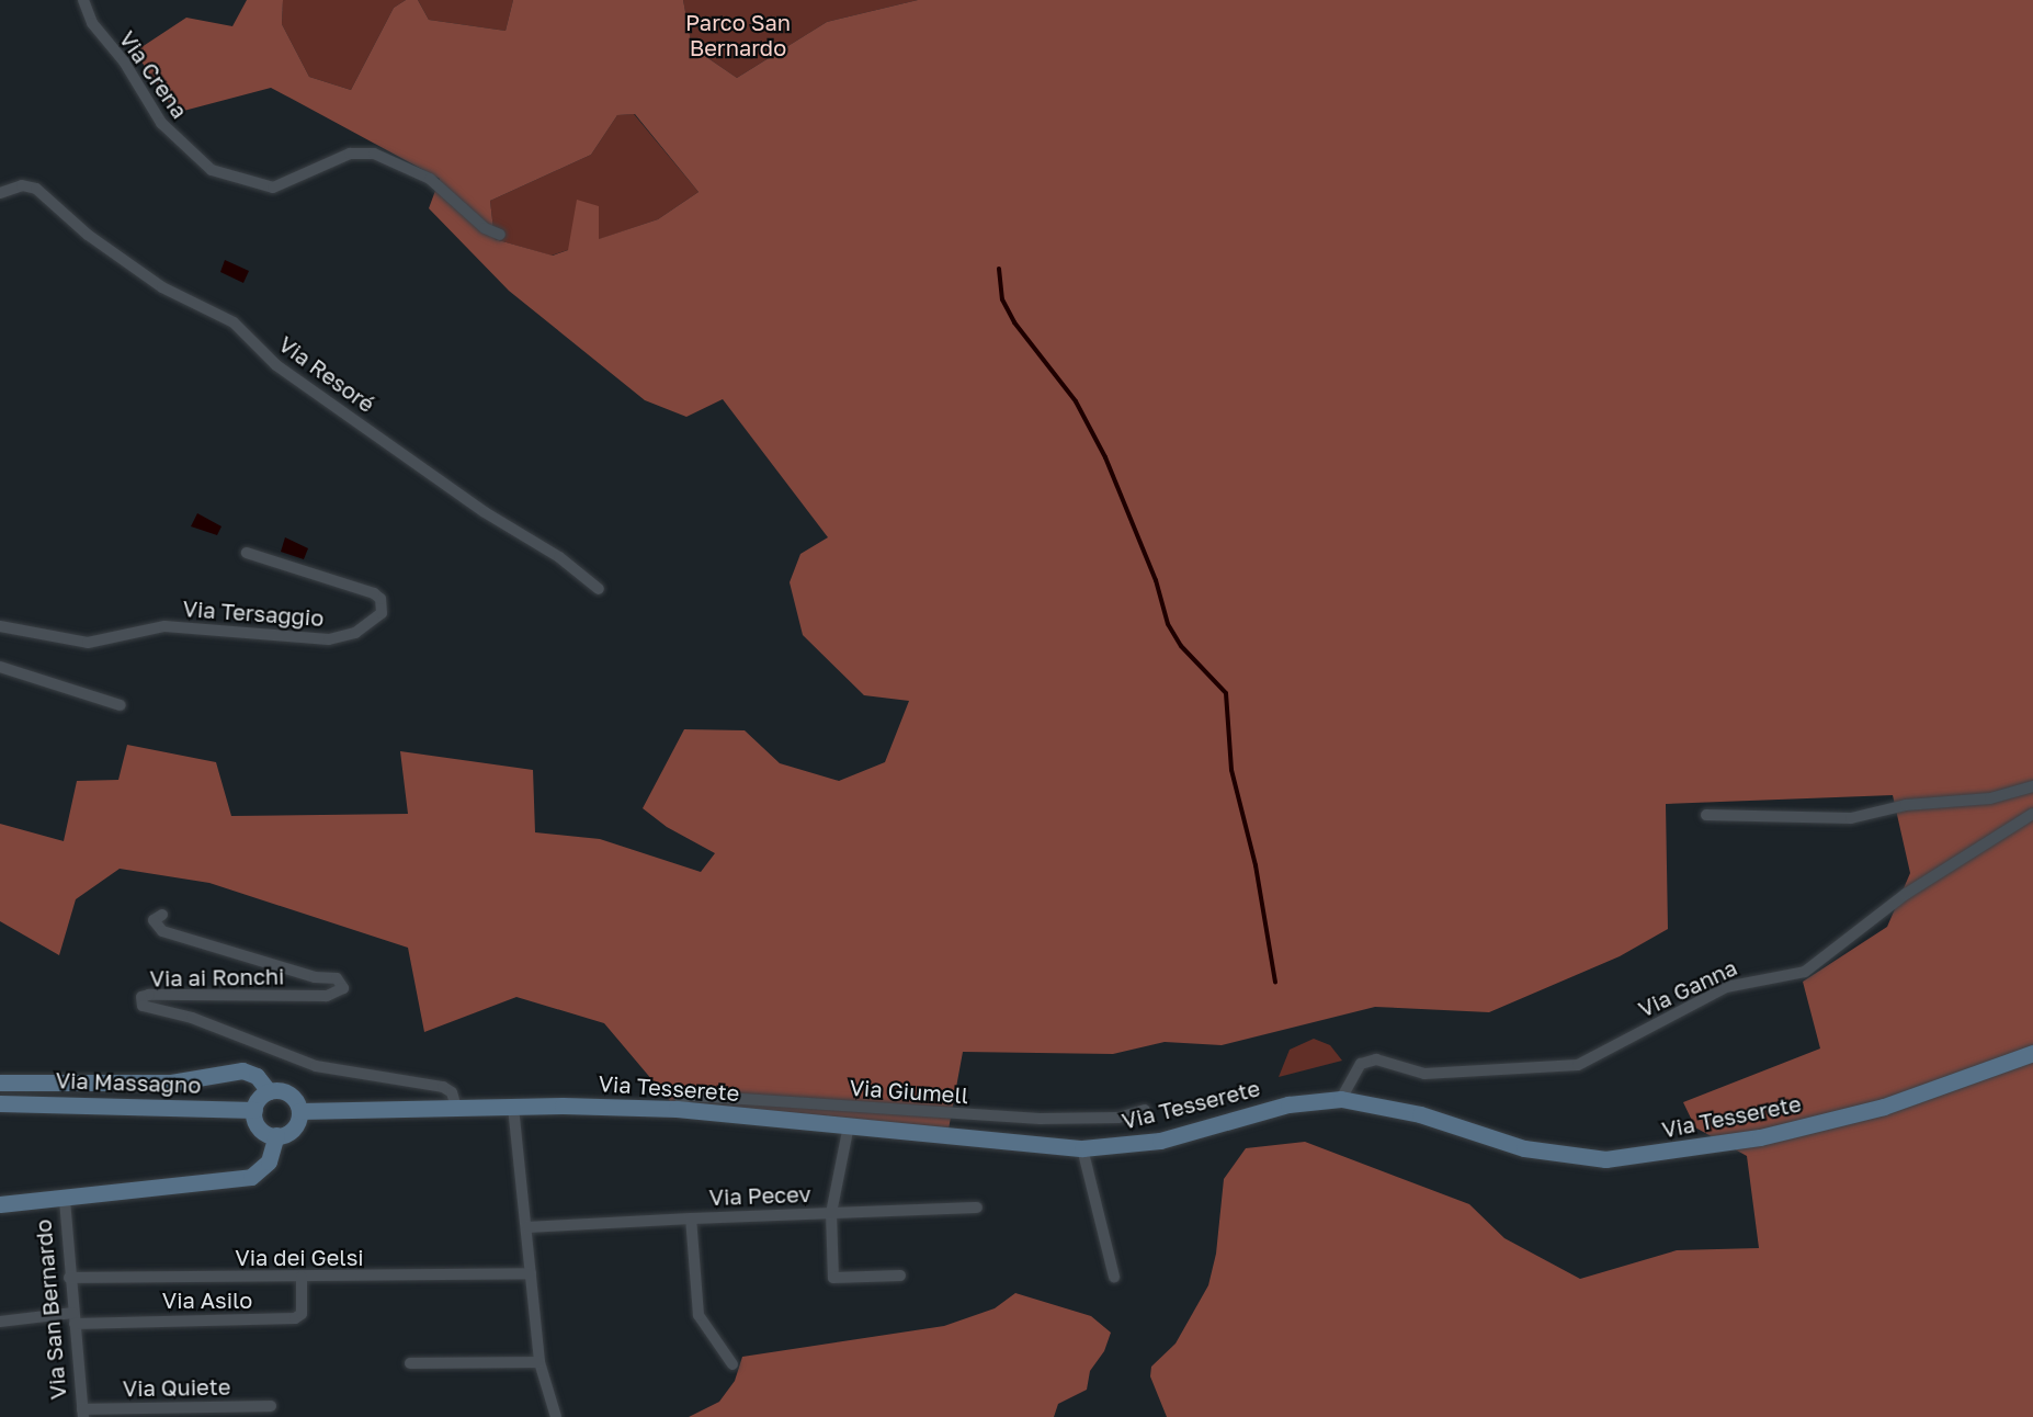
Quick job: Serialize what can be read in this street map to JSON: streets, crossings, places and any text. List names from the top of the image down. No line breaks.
{"streets":{"main road":["Via Massagno","Via Tesserete","Via San Bernardo"],"street":["Via Crena","Via Resoré","Via Tersaggio","Via ai Ronchi","Via Ganna","Via Giumell","Via Pecev","Via dei Gelsi","Via Asilo","Via Quiete"]},"crossings":[["Via ai Ronchi","Via Tesserete"],["Via Ganna","Via Tesserete"],["Via Massagno","Via Tesserete"],["Via Massagno","Via San Bernardo"],["Via Tesserete","Via Giumell"],["Via Tesserete","Via Pecev"],["Via Tesserete","Via San Bernardo"],["Via dei Gelsi","Via Asilo"],["Via dei Gelsi","Via San Bernardo"],["Via Asilo","Via San Bernardo"],["Via San Bernardo","Via Quiete"]],"parks":["Parco San Bernardo"]}
